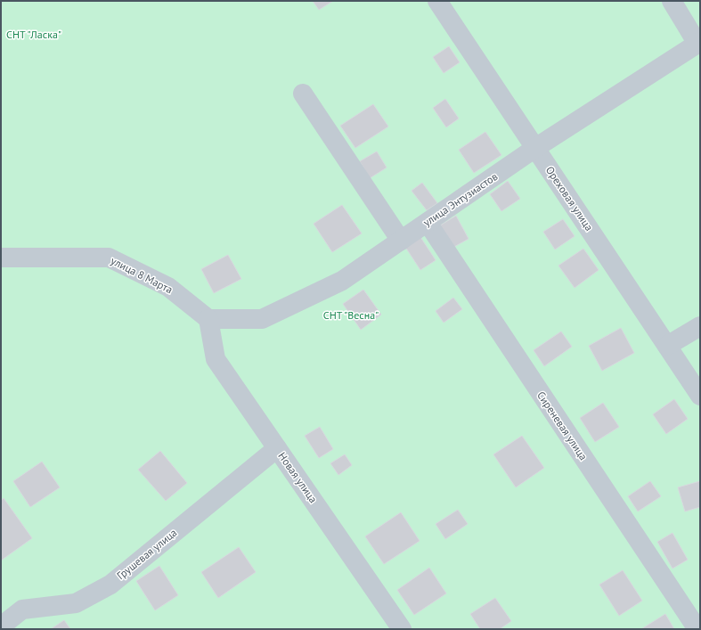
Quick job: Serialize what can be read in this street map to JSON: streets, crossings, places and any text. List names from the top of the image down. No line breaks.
{"streets":{"street":["Ореховая улица","улица Энтузиастов","улица 8 Марта","Сиреневая улица","Новая улица","Грушевая улица"]},"crossings":[["Ореховая улица","улица Энтузиастов"],["улица Энтузиастов","улица 8 Марта"],["улица Энтузиастов","Сиреневая улица"],["улица Энтузиастов","Новая улица"],["улица 8 Марта","Новая улица"],["Новая улица","Грушевая улица"]],"parks":["СНТ \"Ласка\"","СНТ \"Весна\""]}
